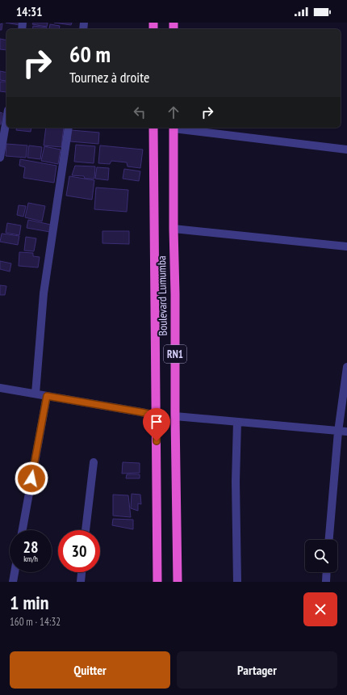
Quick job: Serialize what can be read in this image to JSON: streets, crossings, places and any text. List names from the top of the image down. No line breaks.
{"streets":{"highway":["Boulevard Lumumba","RN1"]},"page":{"status":"14:31","turn":["60 m","Tournez à droite"],"speed":"28 km/h","limit":"30","heading":["1 min","160 m · 14:32"],"buttons":["Quitter","Partager"]}}
